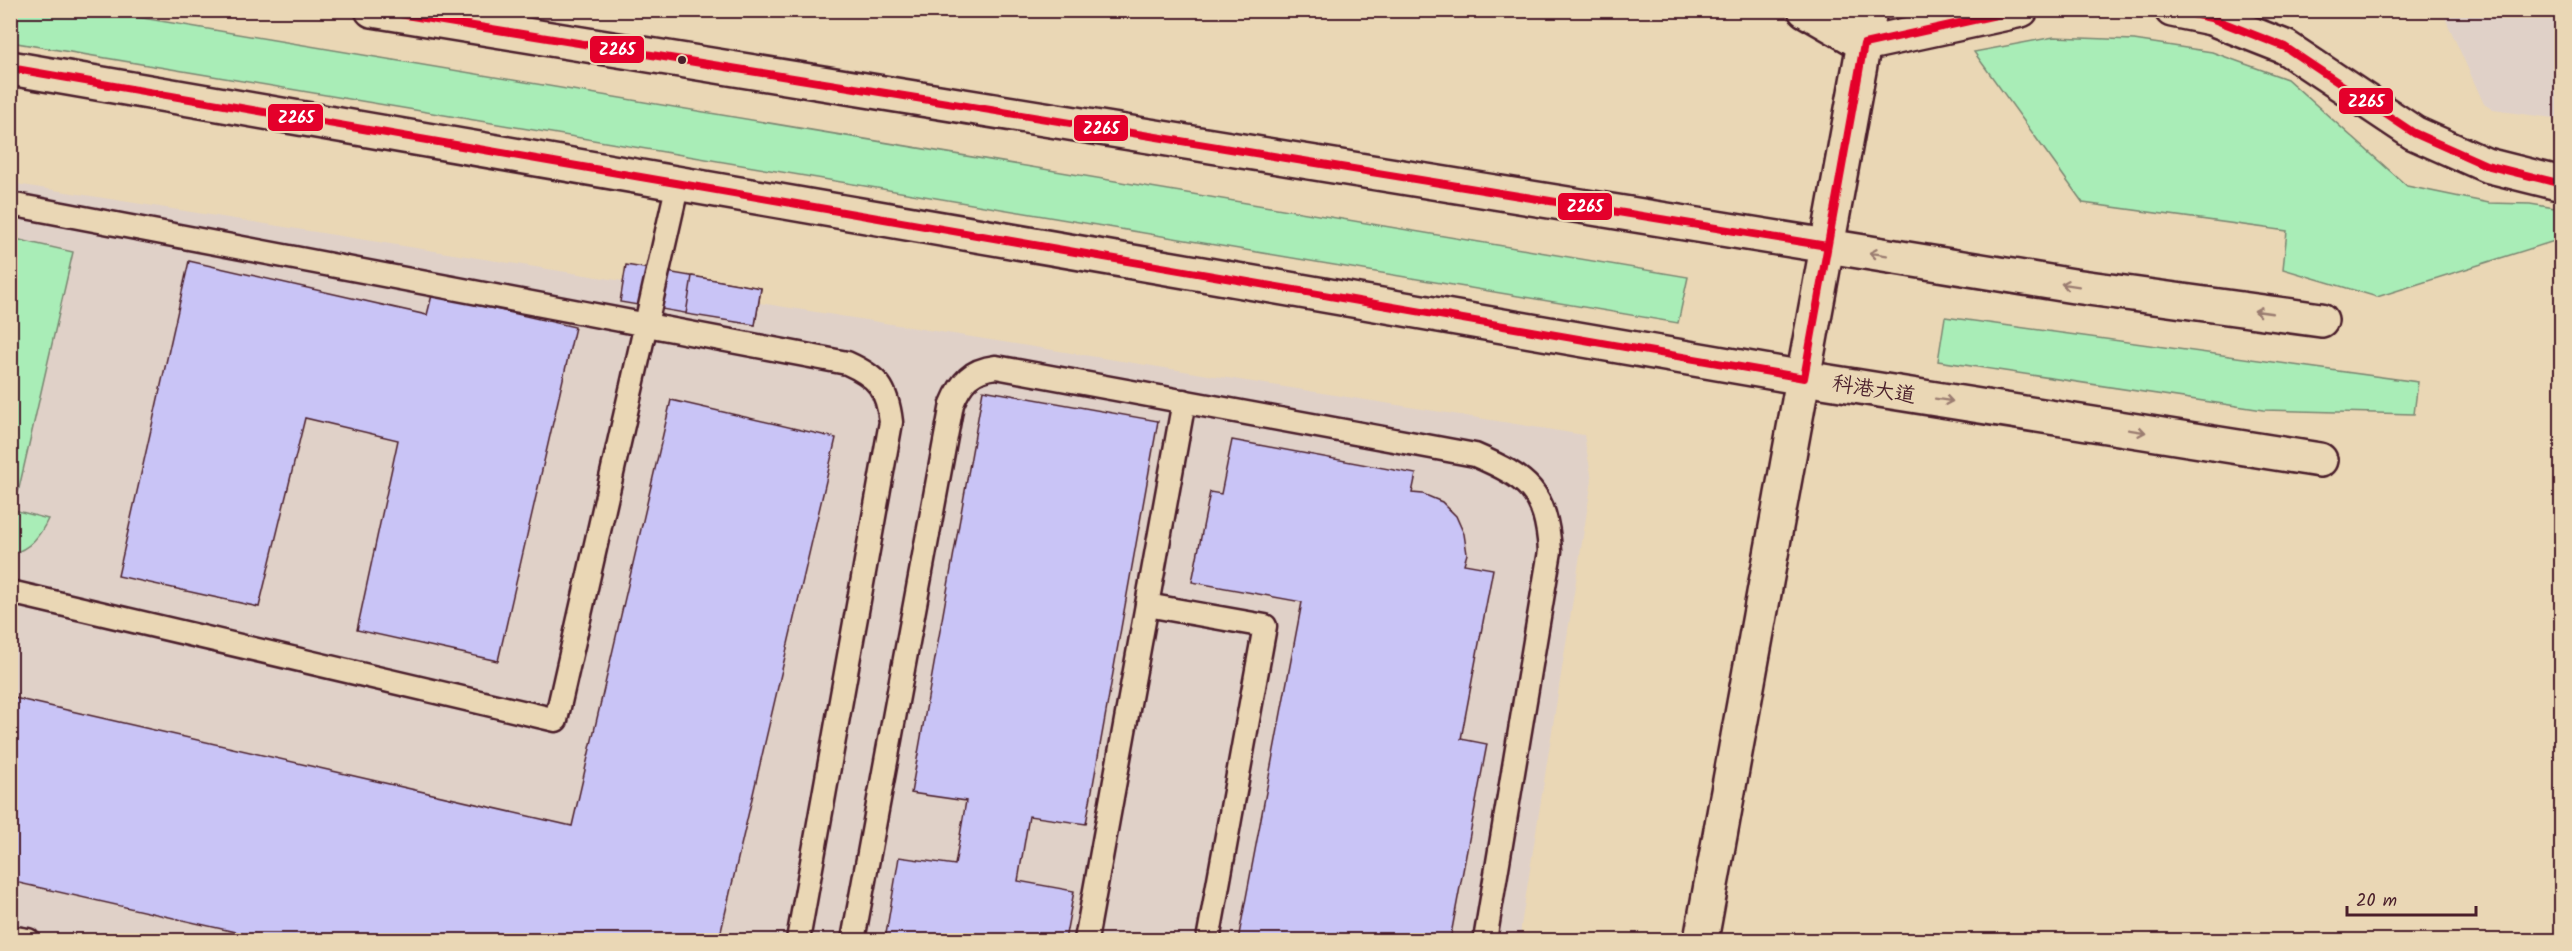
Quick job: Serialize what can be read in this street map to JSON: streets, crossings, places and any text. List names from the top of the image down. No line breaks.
{"streets":{"street":["科港大道"]},"lines":["transit line Z265"],"scale_bar":"20 m"}
